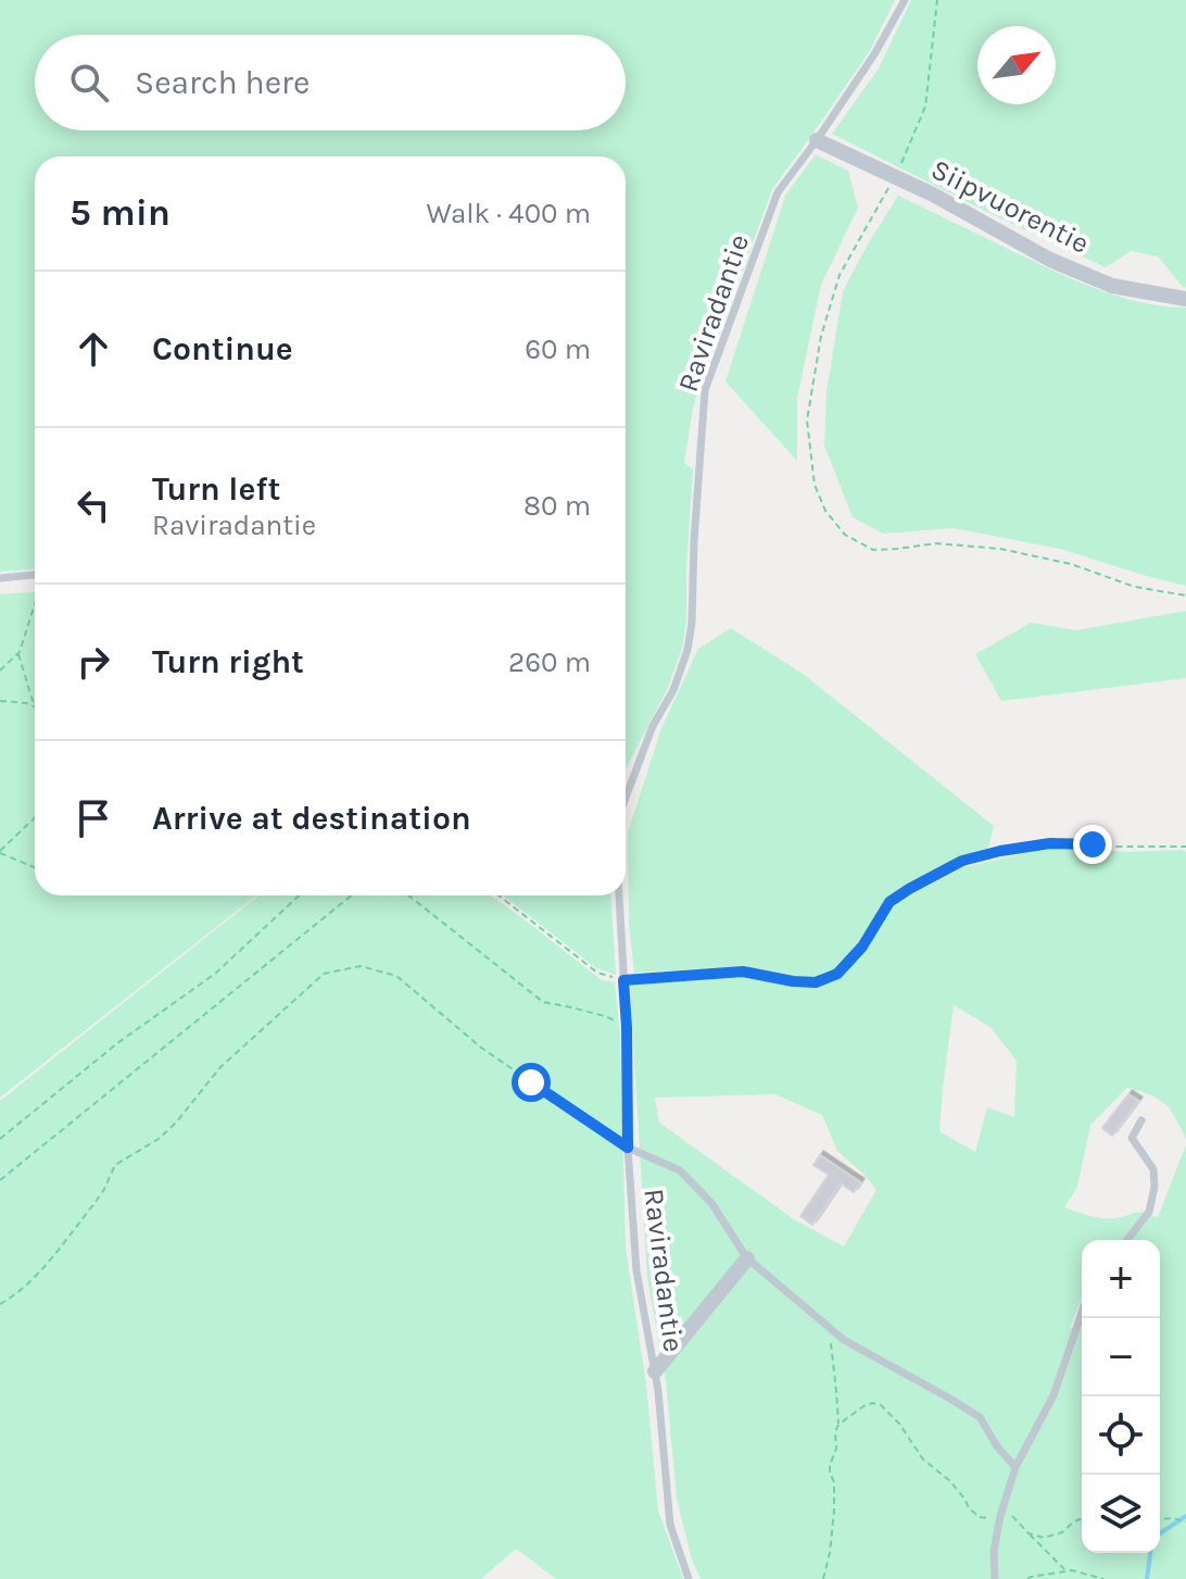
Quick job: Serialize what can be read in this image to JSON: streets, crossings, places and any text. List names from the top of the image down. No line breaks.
{"streets":{"street":["Siipvuorentie"],"lane":["Raviradantie"]},"crossings":[["Siipvuorentie","Raviradantie"]],"north":"top right","page":{"search":"Search here","heading":["5 min","Walk · 400 m"],"list":[["Continue","60 m"],["Turn left","Raviradantie","80 m"],["Turn right","260 m"],"Arrive at destination"],"map_buttons":["+","−"]}}
